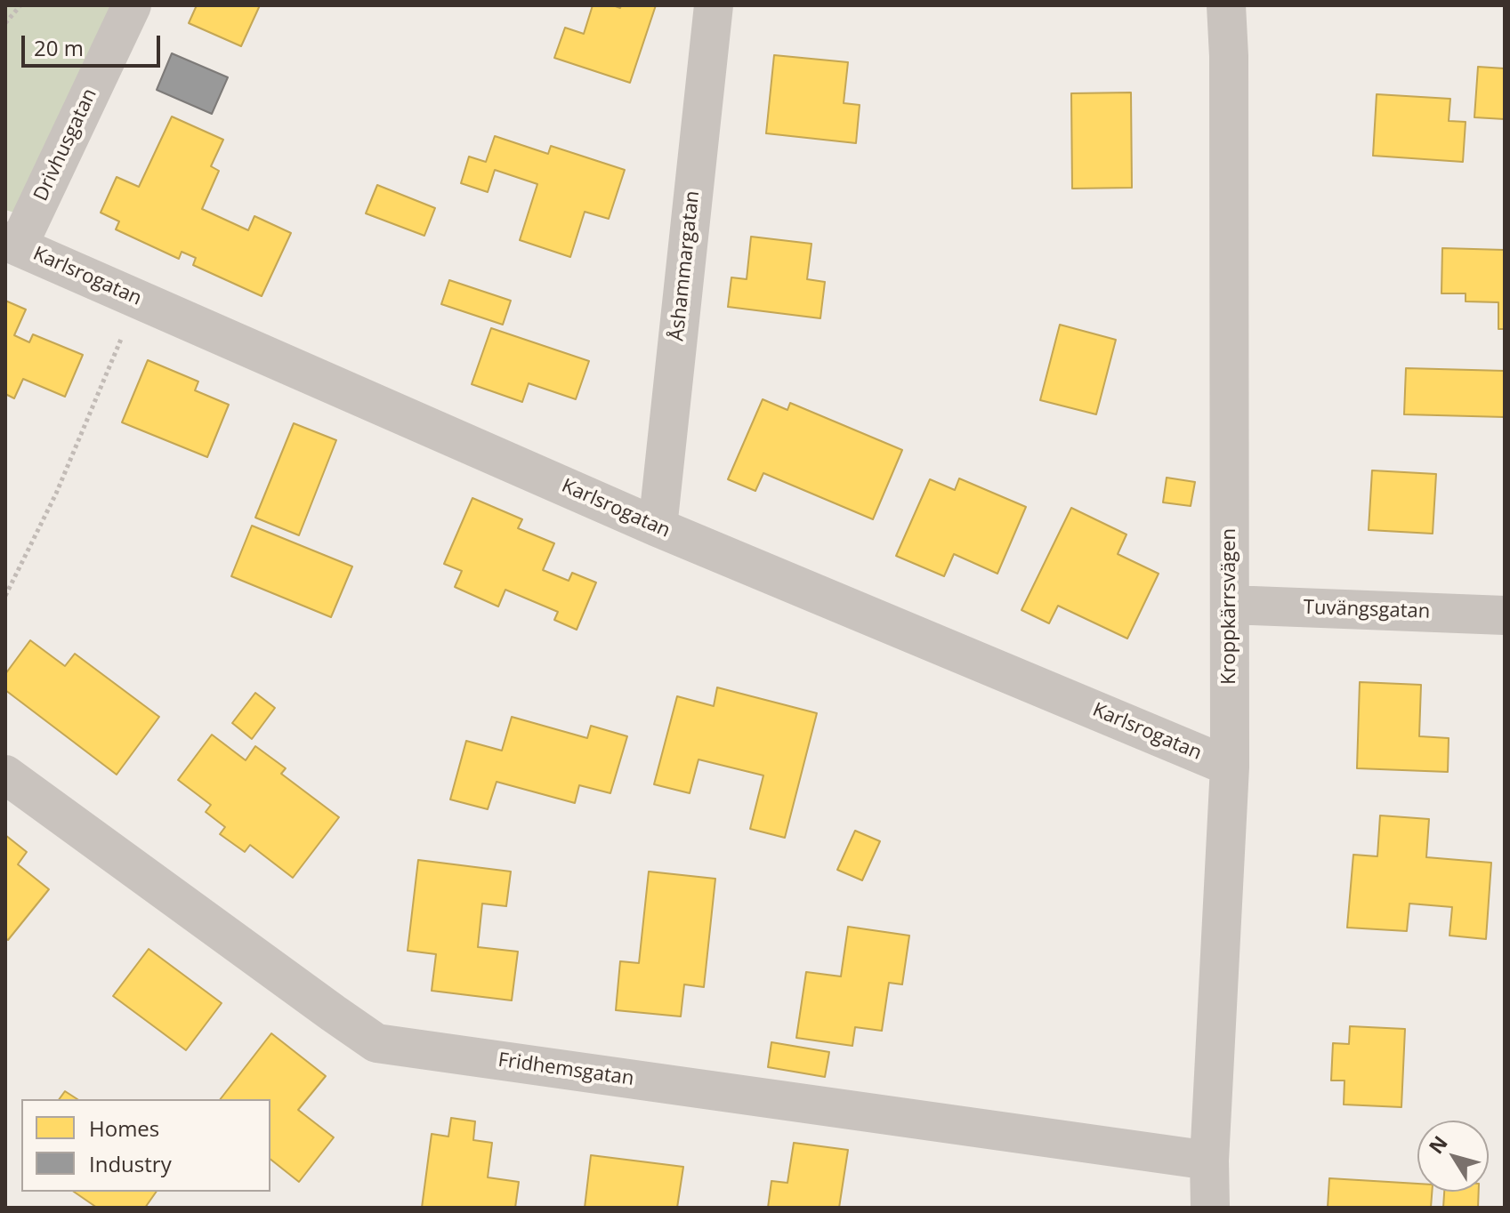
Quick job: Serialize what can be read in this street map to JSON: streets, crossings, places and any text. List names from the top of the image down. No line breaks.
{"streets":{"street":["Drivhusgatan","Åshammargatan","Karlsrogatan","Kroppkärrsvägen","Tuvängsgatan","Fridhemsgatan"]},"crossings":[["Drivhusgatan","Karlsrogatan"],["Åshammargatan","Karlsrogatan"],["Karlsrogatan","Kroppkärrsvägen"],["Kroppkärrsvägen","Tuvängsgatan"],["Kroppkärrsvägen","Fridhemsgatan"]],"legend":["Homes","Industry"],"scale_bar":"20 m","north":"top left"}
